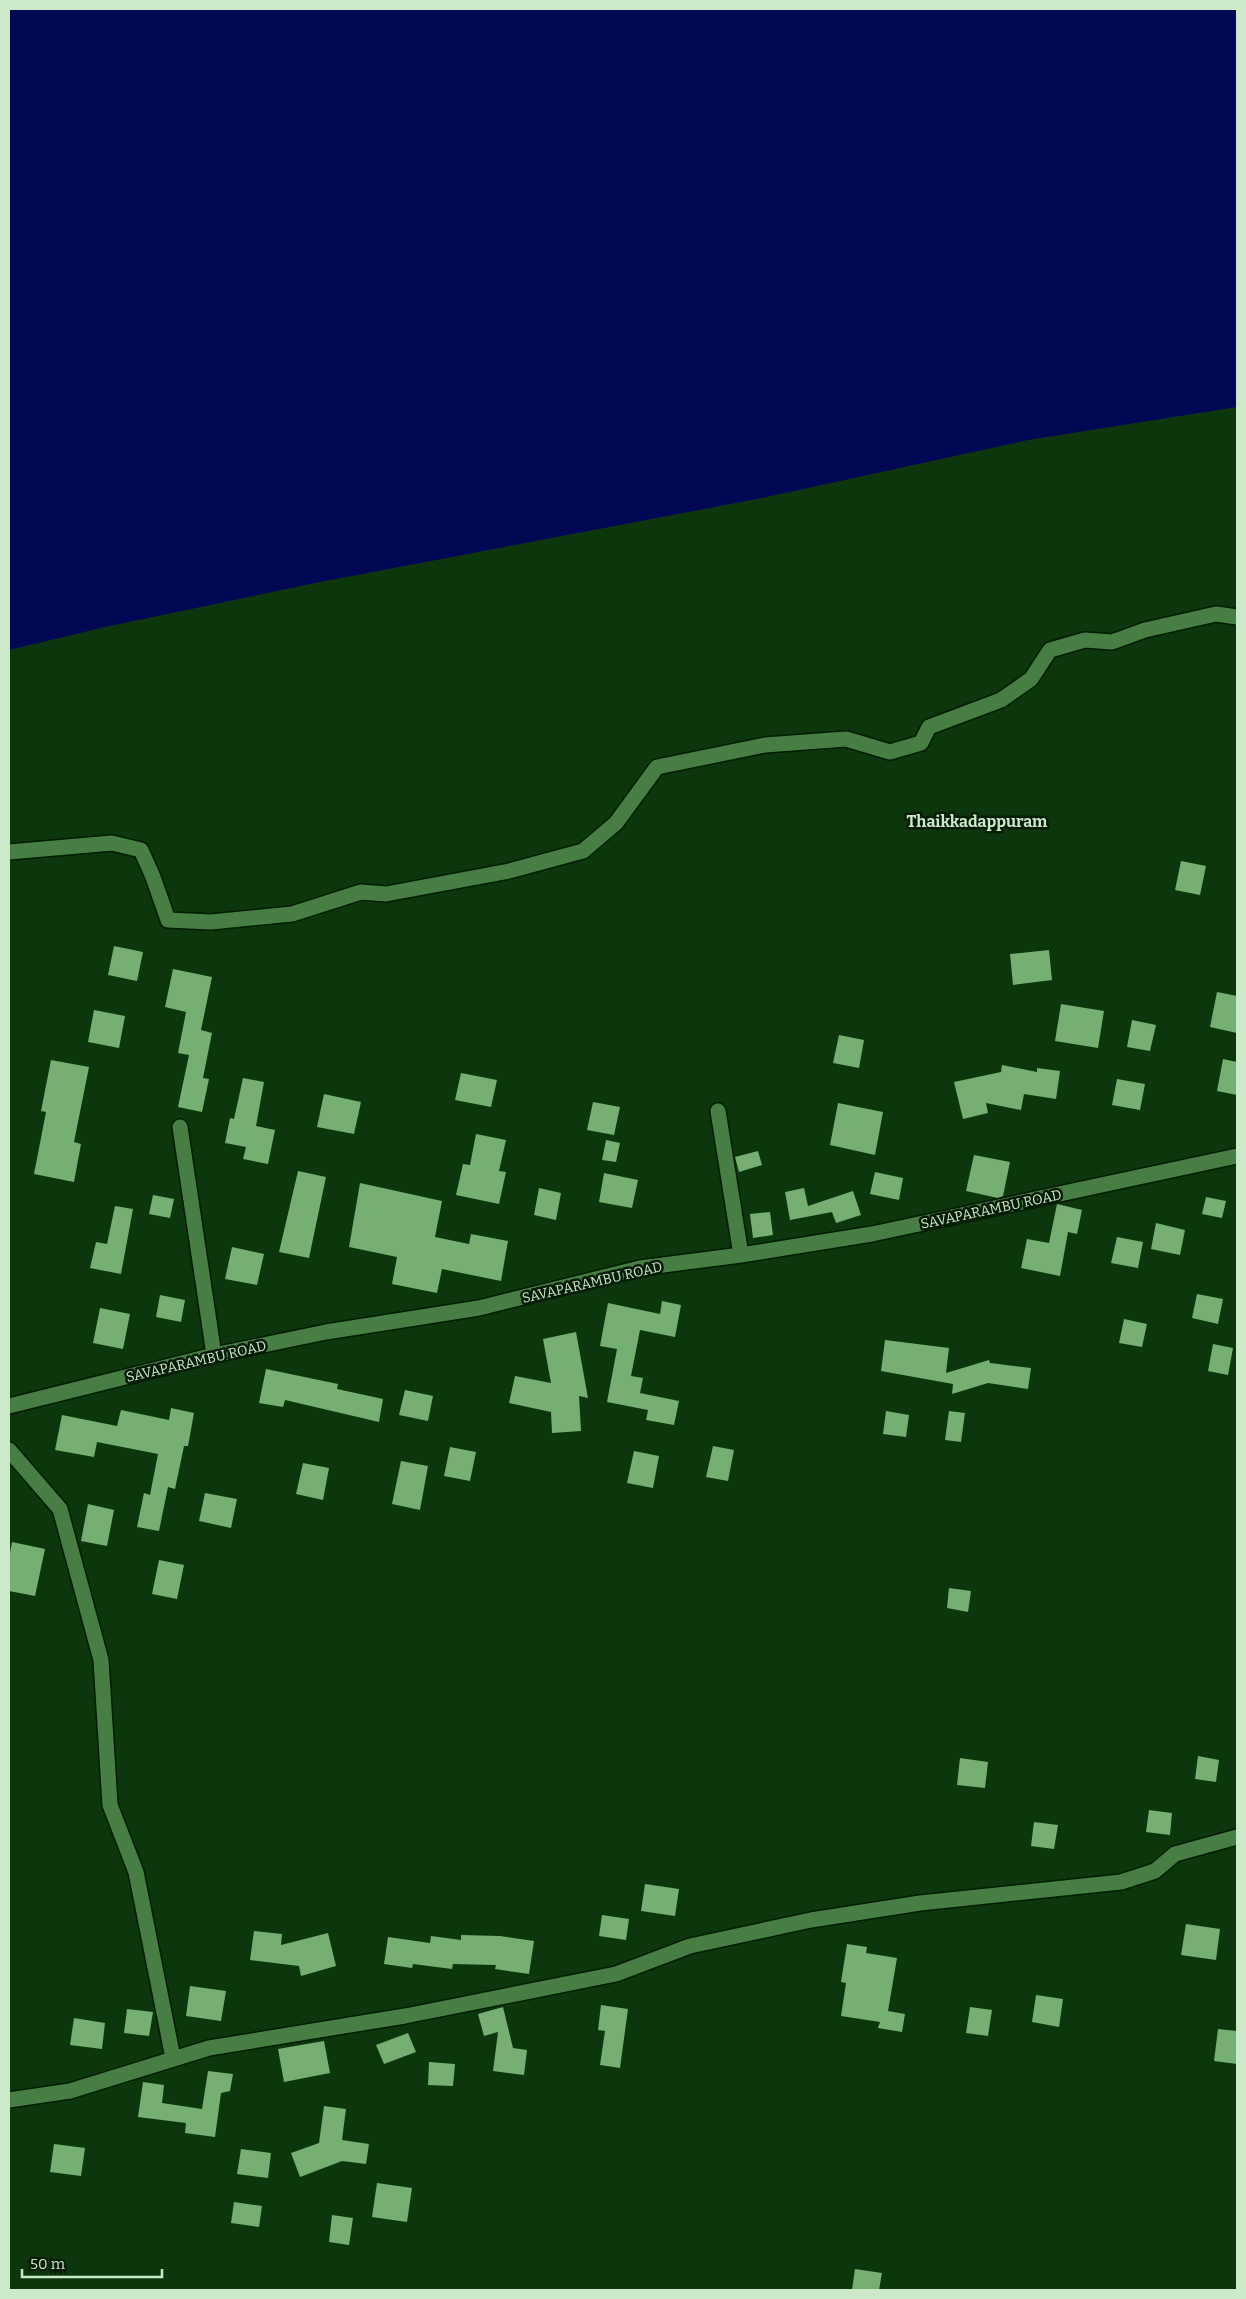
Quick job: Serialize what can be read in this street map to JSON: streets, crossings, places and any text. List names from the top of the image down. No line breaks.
{"streets":{"street":["SAVAPARAMBU ROAD"]},"districts":["Thaikkadappuram"],"scale_bar":"50 m"}
